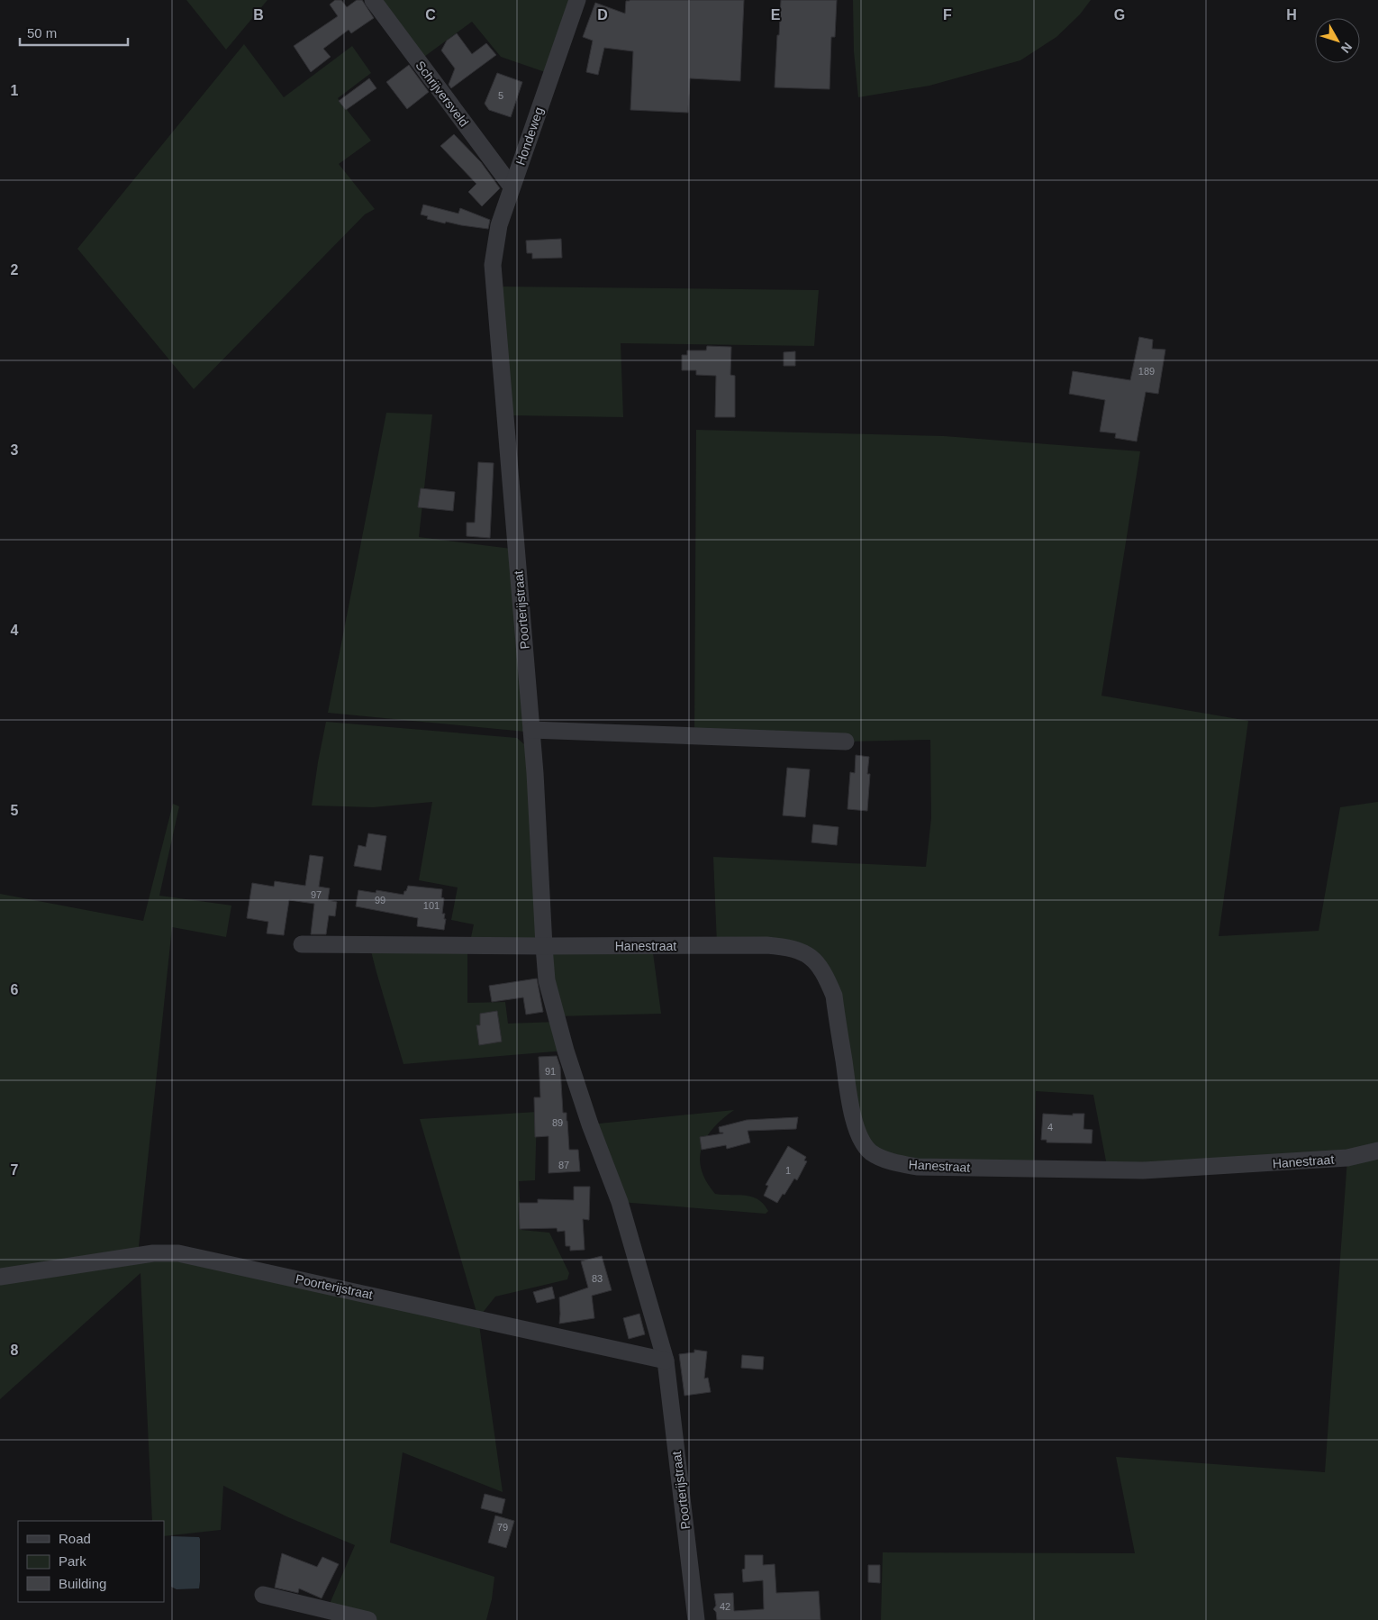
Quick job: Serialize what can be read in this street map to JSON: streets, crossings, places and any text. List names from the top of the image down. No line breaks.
{"streets":{"street":["Schrijversveld","Hondeweg","Poorterijstraat","Hanestraat"]},"crossings":[["Schrijversveld","Hondeweg"],["Hondeweg","Poorterijstraat"],["Poorterijstraat","Hanestraat"]],"house_numbers":["5","189","97","99","101","91","89","4","87","1","83","79","42"],"legend":["Road","Park","Building"],"scale_bar":"50 m","north":"bottom right","grid":{"columns":["B","C","D","E","F","G","H"],"rows":["1","2","3","4","5","6","7","8"]}}
